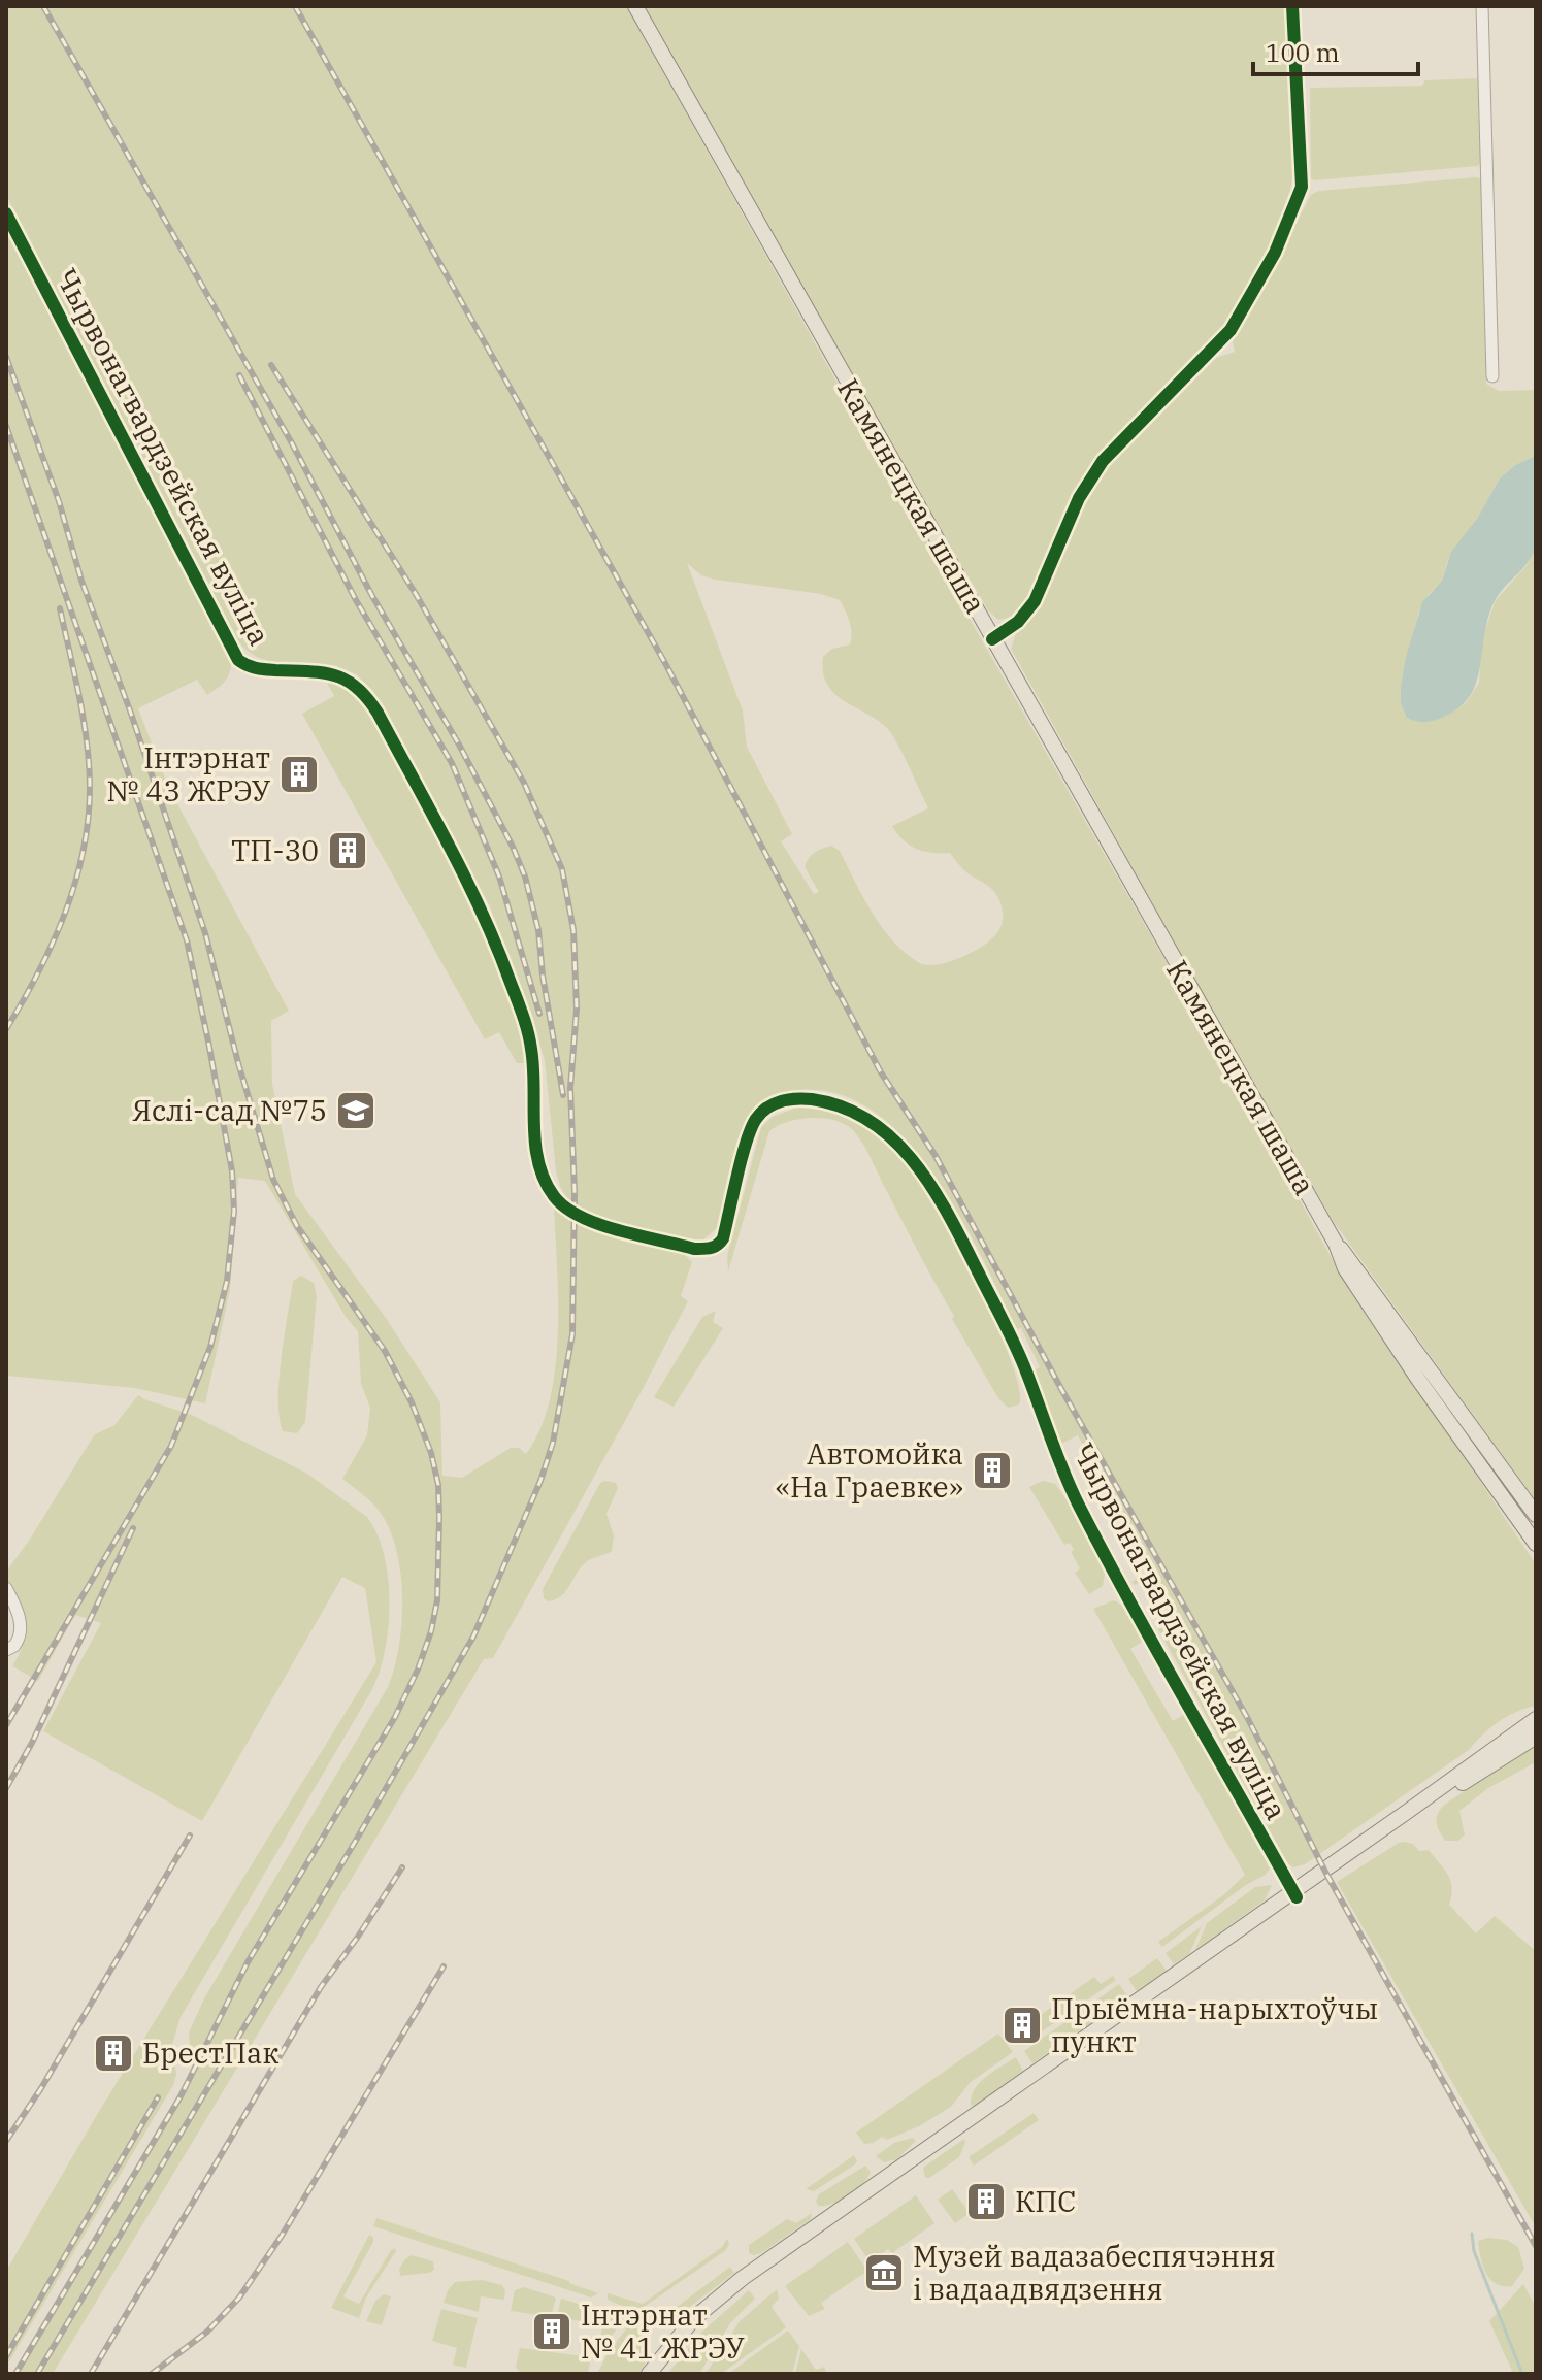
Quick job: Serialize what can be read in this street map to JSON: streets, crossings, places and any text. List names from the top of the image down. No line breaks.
{"streets":{"main road":["Камянецкая шаша"],"street":["Чырвонагвардзейская вуліца"]},"places":{"building":["Інтэрнат № 43 ЖРЭУ","ТП-30","Автомойка «На Граевке»","Прыёмна-нарыхтоўчы пункт","БрестПак","КПС","Інтэрнат № 41 ЖРЭУ"],"school or university":["Яслі-сад №75"],"museum":["Музей вадазабеспячэння і вадаадвядзення"]},"scale_bar":"100 m"}
